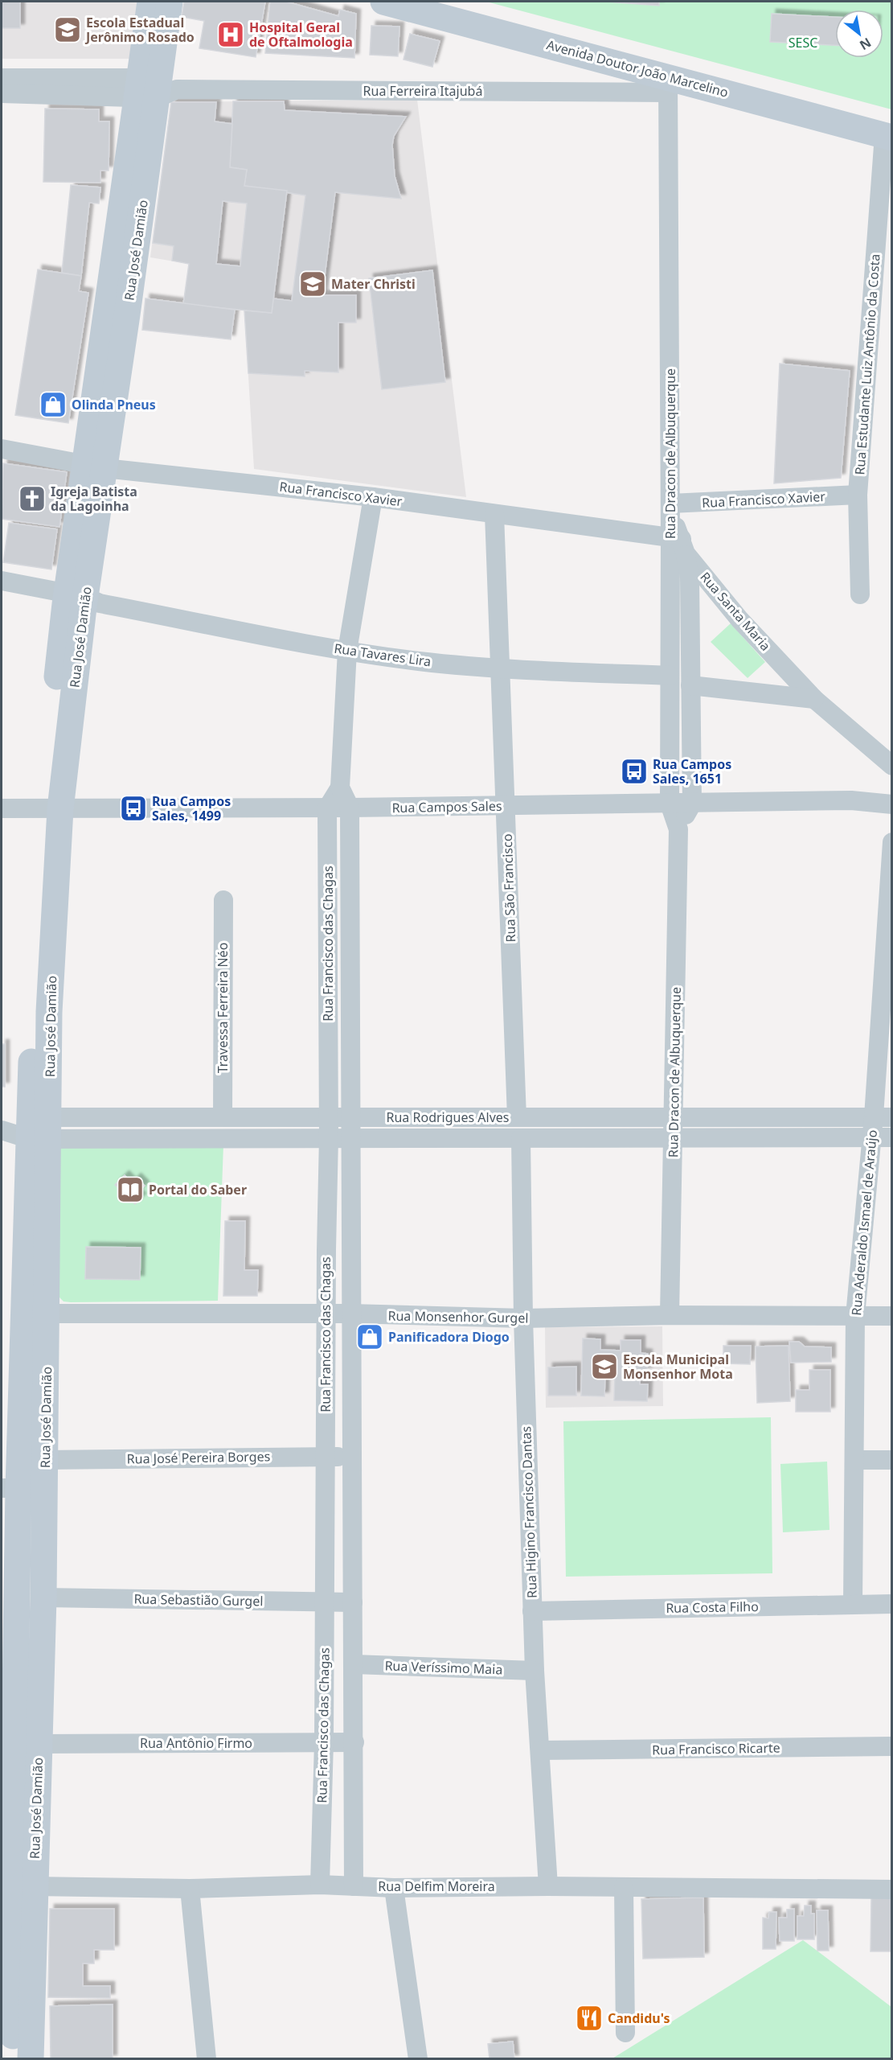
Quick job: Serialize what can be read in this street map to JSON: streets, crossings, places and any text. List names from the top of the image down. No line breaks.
{"streets":{"street":["Avenida Doutor João Marcelino","Rua Ferreira Itajubá","Rua José Damião","Rua Estudante Luiz Antônio da Costa","Rua Dracon de Albuquerque","Rua Francisco Xavier","Rua Santa Maria","Rua Tavares Lira","Rua Campos Sales","Rua São Francisco","Rua Francisco das Chagas","Travessa Ferreira Néo","Rua Rodrigues Alves","Rua Aderaldo Ismael de Araújo","Rua Monsenhor Gurgel","Rua José Pereira Borges","Rua Higino Francisco Dantas","Rua Sebastião Gurgel","Rua Costa Filho","Rua Veríssimo Maia","Rua Antônio Firmo","Rua Francisco Ricarte","Rua Delfim Moreira"]},"crossings":[["Avenida Doutor João Marcelino","Rua Ferreira Itajubá"],["Avenida Doutor João Marcelino","Rua Estudante Luiz Antônio da Costa"],["Avenida Doutor João Marcelino","Rua Dracon de Albuquerque"],["Rua Ferreira Itajubá","Rua José Damião"],["Rua Ferreira Itajubá","Rua Dracon de Albuquerque"],["Rua José Damião","Rua Francisco Xavier"],["Rua José Damião","Rua Tavares Lira"],["Rua José Damião","Rua Campos Sales"],["Rua José Damião","Rua Rodrigues Alves"],["Rua José Damião","Rua Monsenhor Gurgel"],["Rua José Damião","Rua José Pereira Borges"],["Rua José Damião","Rua Sebastião Gurgel"],["Rua José Damião","Rua Antônio Firmo"],["Rua José Damião","Rua Delfim Moreira"],["Rua Estudante Luiz Antônio da Costa","Rua Francisco Xavier"],["Rua Dracon de Albuquerque","Rua Francisco Xavier"],["Rua Dracon de Albuquerque","Rua Santa Maria"],["Rua Dracon de Albuquerque","Rua Tavares Lira"],["Rua Dracon de Albuquerque","Rua Campos Sales"],["Rua Dracon de Albuquerque","Rua Rodrigues Alves"],["Rua Dracon de Albuquerque","Rua Monsenhor Gurgel"],["Rua Francisco Xavier","Rua Santa Maria"],["Rua Francisco Xavier","Rua São Francisco"],["Rua Francisco Xavier","Rua Francisco das Chagas"],["Rua Tavares Lira","Rua São Francisco"],["Rua Tavares Lira","Rua Francisco das Chagas"],["Rua Campos Sales","Rua São Francisco"],["Rua Campos Sales","Rua Francisco das Chagas"],["Rua São Francisco","Rua Rodrigues Alves"],["Rua Francisco das Chagas","Rua Rodrigues Alves"],["Rua Francisco das Chagas","Rua Monsenhor Gurgel"],["Rua Francisco das Chagas","Rua José Pereira Borges"],["Rua Francisco das Chagas","Rua Sebastião Gurgel"],["Rua Francisco das Chagas","Rua Veríssimo Maia"],["Rua Francisco das Chagas","Rua Antônio Firmo"],["Rua Francisco das Chagas","Rua Delfim Moreira"],["Travessa Ferreira Néo","Rua Rodrigues Alves"],["Rua Rodrigues Alves","Rua Aderaldo Ismael de Araújo"],["Rua Rodrigues Alves","Rua Higino Francisco Dantas"],["Rua Aderaldo Ismael de Araújo","Rua Monsenhor Gurgel"],["Rua Aderaldo Ismael de Araújo","Rua Costa Filho"],["Rua Monsenhor Gurgel","Rua Higino Francisco Dantas"],["Rua Higino Francisco Dantas","Rua Costa Filho"],["Rua Higino Francisco Dantas","Rua Veríssimo Maia"],["Rua Higino Francisco Dantas","Rua Francisco Ricarte"],["Rua Higino Francisco Dantas","Rua Delfim Moreira"]],"parks":["SESC"],"places":{"school or university":["Escola Estadual Jerônimo Rosado","Mater Christi","Escola Municipal Monsenhor Mota"],"hospital":["Hospital Geral de Oftalmologia"],"shop":["Olinda Pneus","Panificadora Diogo"],"church":["Igreja Batista da Lagoinha"],"bus stop":["Rua Campos Sales, 1651","Rua Campos Sales, 1499"],"library":["Portal do Saber"],"restaurant":["Candidu's"]},"north":"bottom right"}
